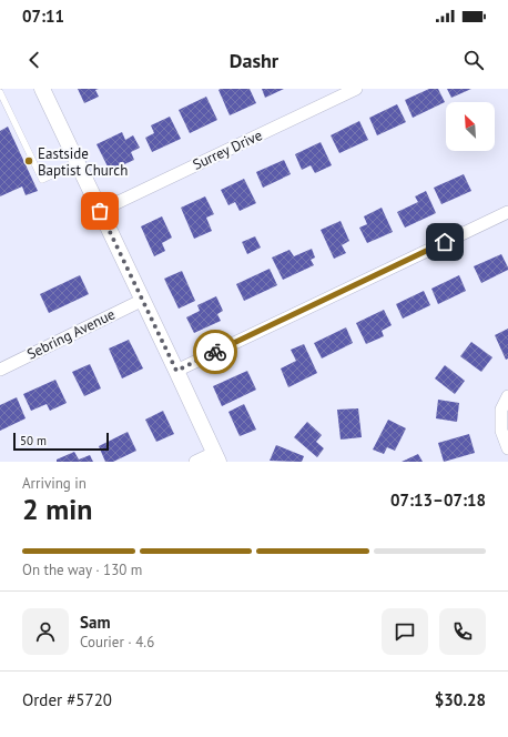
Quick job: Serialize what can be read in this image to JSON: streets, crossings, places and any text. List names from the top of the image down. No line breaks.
{"streets":{"street":["Surrey Drive","Sebring Avenue"]},"places":["Eastside Baptist Church"],"scale_bar":"50 m","north":"top left","page":{"status":"07:11","header":"Dashr","scale":"50 m","heading":["2 min","Arriving in","07:13–07:18"],"panel":["Sam","Courier · 4.6","Order #5720","$30.28"],"bar":"On the way · 130 m"}}
